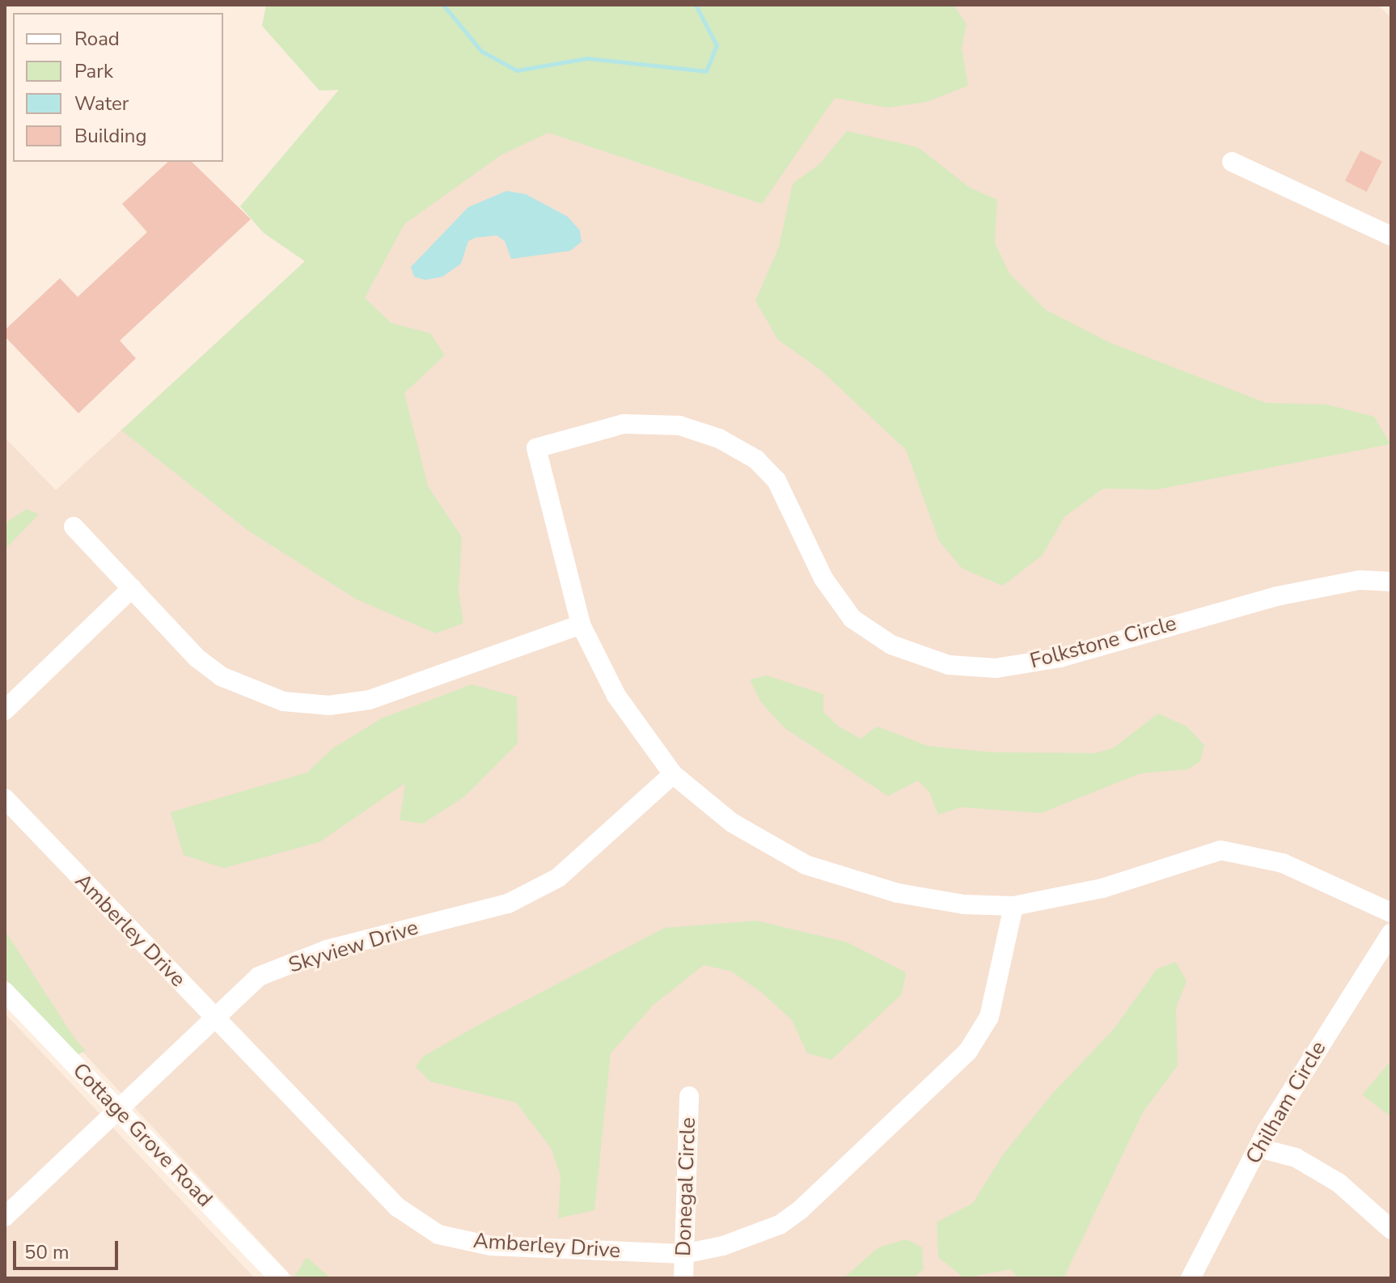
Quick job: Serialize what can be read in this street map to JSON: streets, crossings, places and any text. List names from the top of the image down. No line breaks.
{"streets":{"street":["Folkstone Circle","Amberley Drive","Skyview Drive","Chilham Circle","Cottage Grove Road","Donegal Circle"]},"crossings":[["Amberley Drive","Skyview Drive"],["Amberley Drive","Donegal Circle"],["Skyview Drive","Cottage Grove Road"]],"legend":["Road","Park","Water","Building"],"scale_bar":"50 m"}
